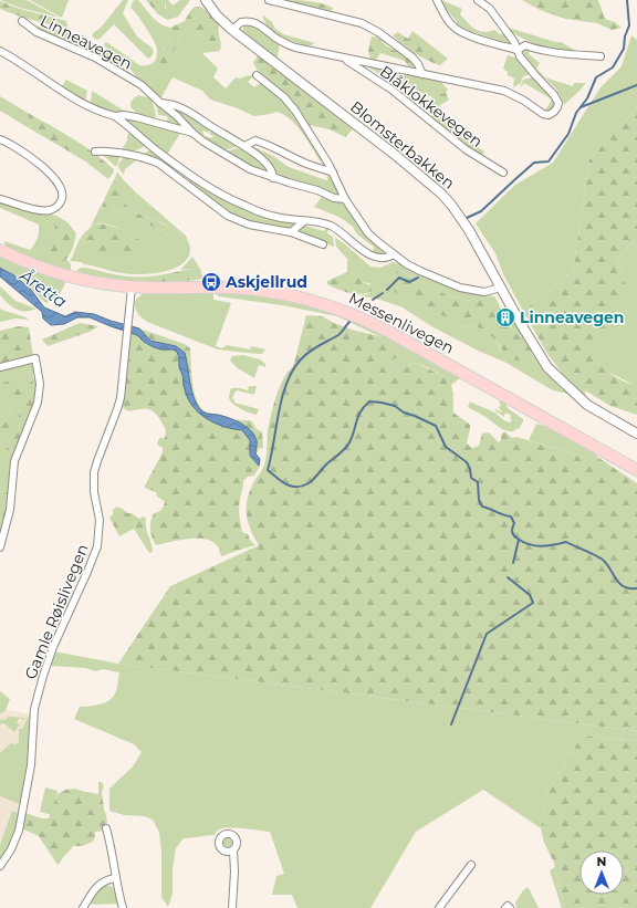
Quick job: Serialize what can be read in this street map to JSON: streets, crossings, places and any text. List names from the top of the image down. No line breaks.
{"streets":{"main road":["Messenlivegen"],"street":["Linneavegen","Blåklokkevegen","Blomsterbakken","Gamle Røislivegen"]},"crossings":[["Blåklokkevegen","Blomsterbakken"],["Messenlivegen","Gamle Røislivegen"]],"water":["Åretta"],"places":{"bus stop":["Askjellrud"],"building":["Linneavegen"]},"north":"top"}
